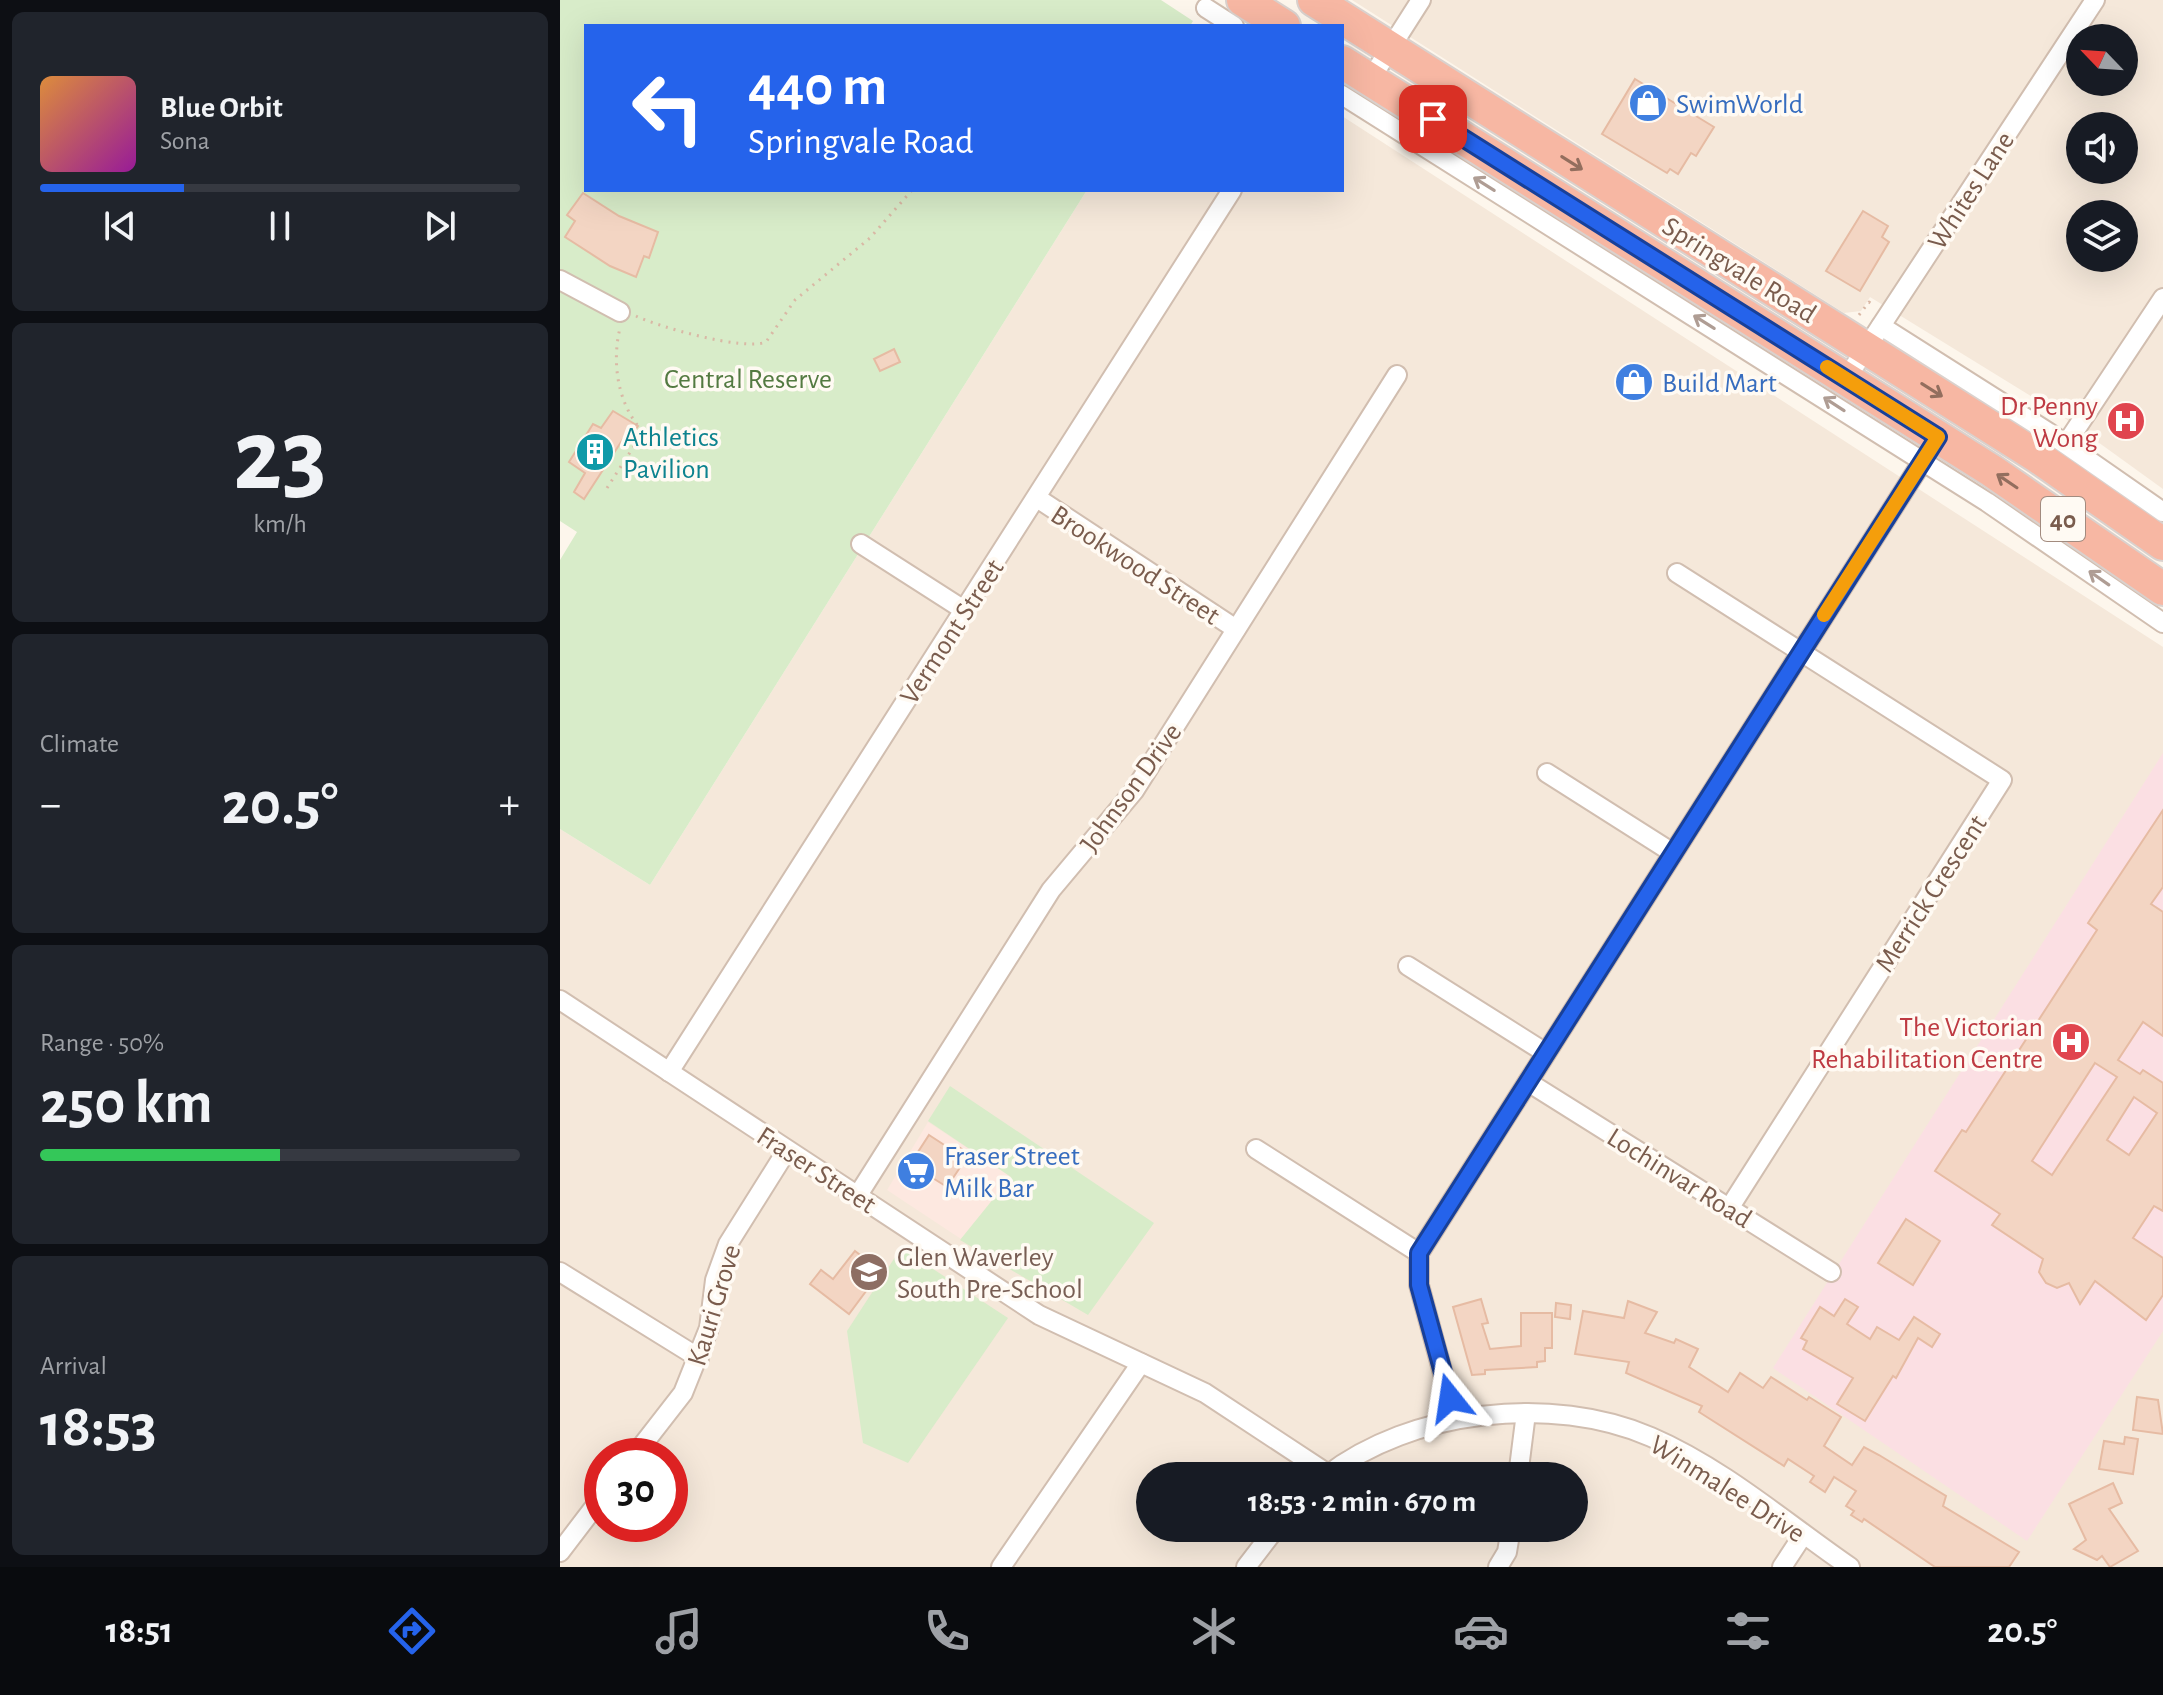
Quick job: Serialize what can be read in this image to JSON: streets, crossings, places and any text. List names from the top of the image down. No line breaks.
{"streets":{"highway":["Springvale Road","40"],"street":["Whites Lane","Brookwood Street","Vermont Street","Johnson Drive","Merrick Crescent","Fraser Street","Lochinvar Road","Kauri Grove","Winmalee Drive"]},"crossings":[["Whites Lane","Springvale Road"],["Brookwood Street","Vermont Street"],["Brookwood Street","Johnson Drive"],["Vermont Street","Fraser Street"],["Johnson Drive","Fraser Street"],["Merrick Crescent","Lochinvar Road"],["Fraser Street","Kauri Grove"]],"parks":["Central Reserve"],"places":{"shop":["SwimWorld","Build Mart"],"hospital":["Dr Penny Wong","The Victorian Rehabilitation Centre"],"building":["Athletics Pavilion"],"supermarket":["Fraser Street Milk Bar"],"school or university":["Glen Waverley South Pre-School"]},"north":"top left","page":{"turn":["440 m","Springvale Road"],"song":["Blue Orbit","Sona"],"tile":[["23","km/h"],"Climate",["Range · 50%","250 km"],["Arrival","18:53"]],"heat":["−","20.5°","+"],"limit":"30","trip":"18:53 · 2 min · 670 m","tabs":["18:51","20.5°"]}}
